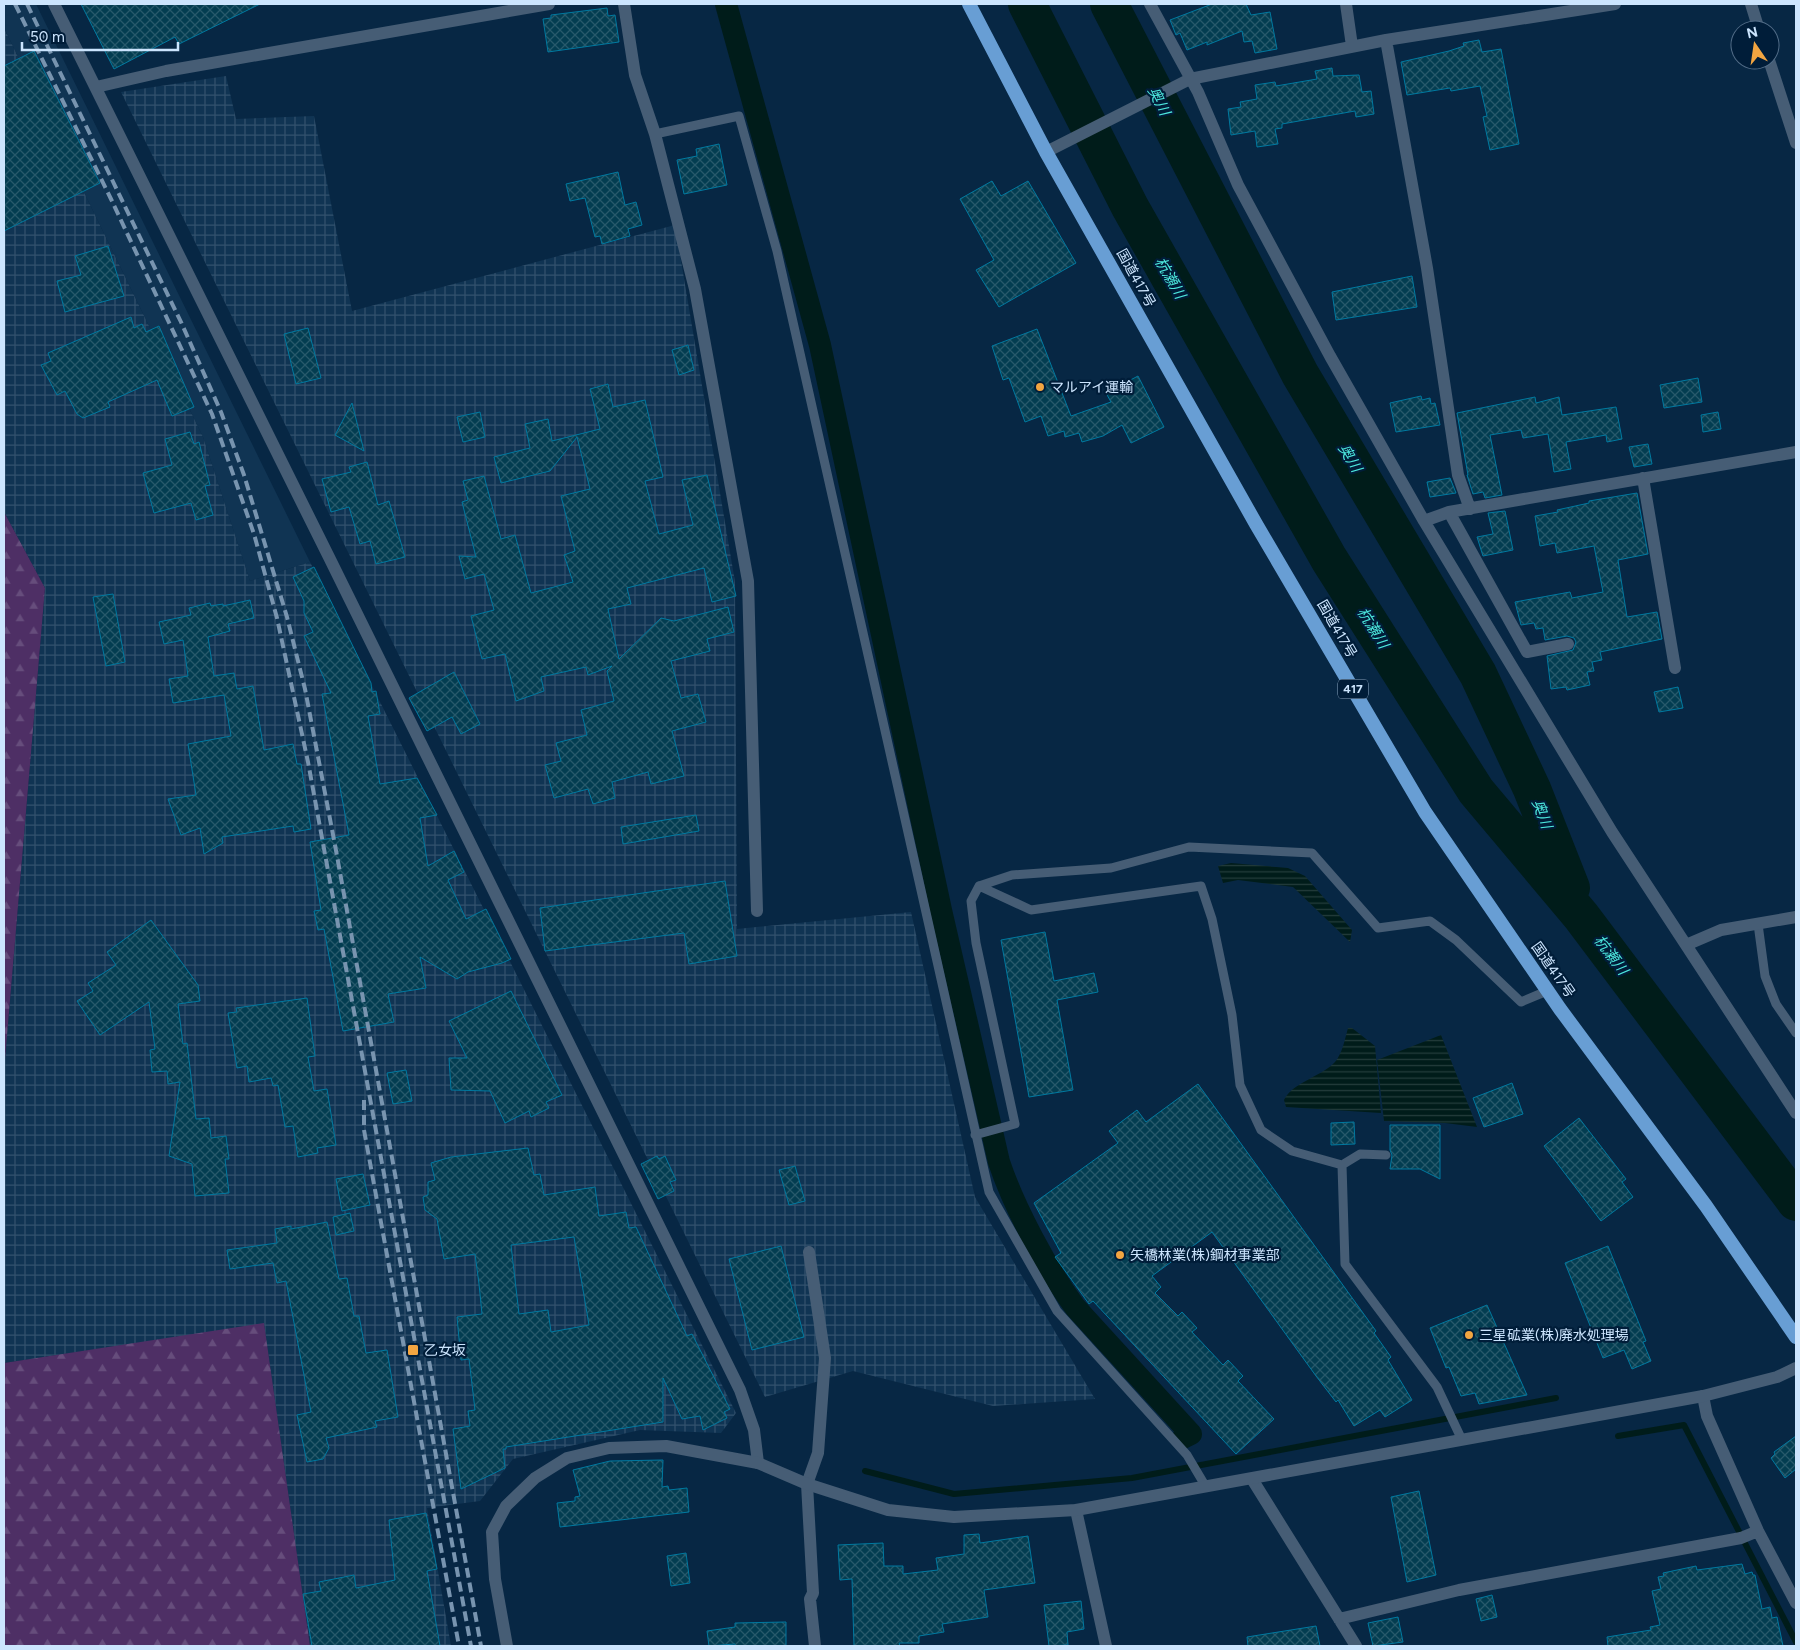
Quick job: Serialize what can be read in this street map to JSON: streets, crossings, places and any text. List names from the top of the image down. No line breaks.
{"streets":{"highway":["国道417号","417"]},"water":["奥川","杭瀬川"],"places":{"other":["マルアイ運輸","矢橋林業(株)鋼材事業部","三星砿業(株)廃水処理場"],"transit":["乙女坂"]},"scale_bar":"50 m","north":"top"}
